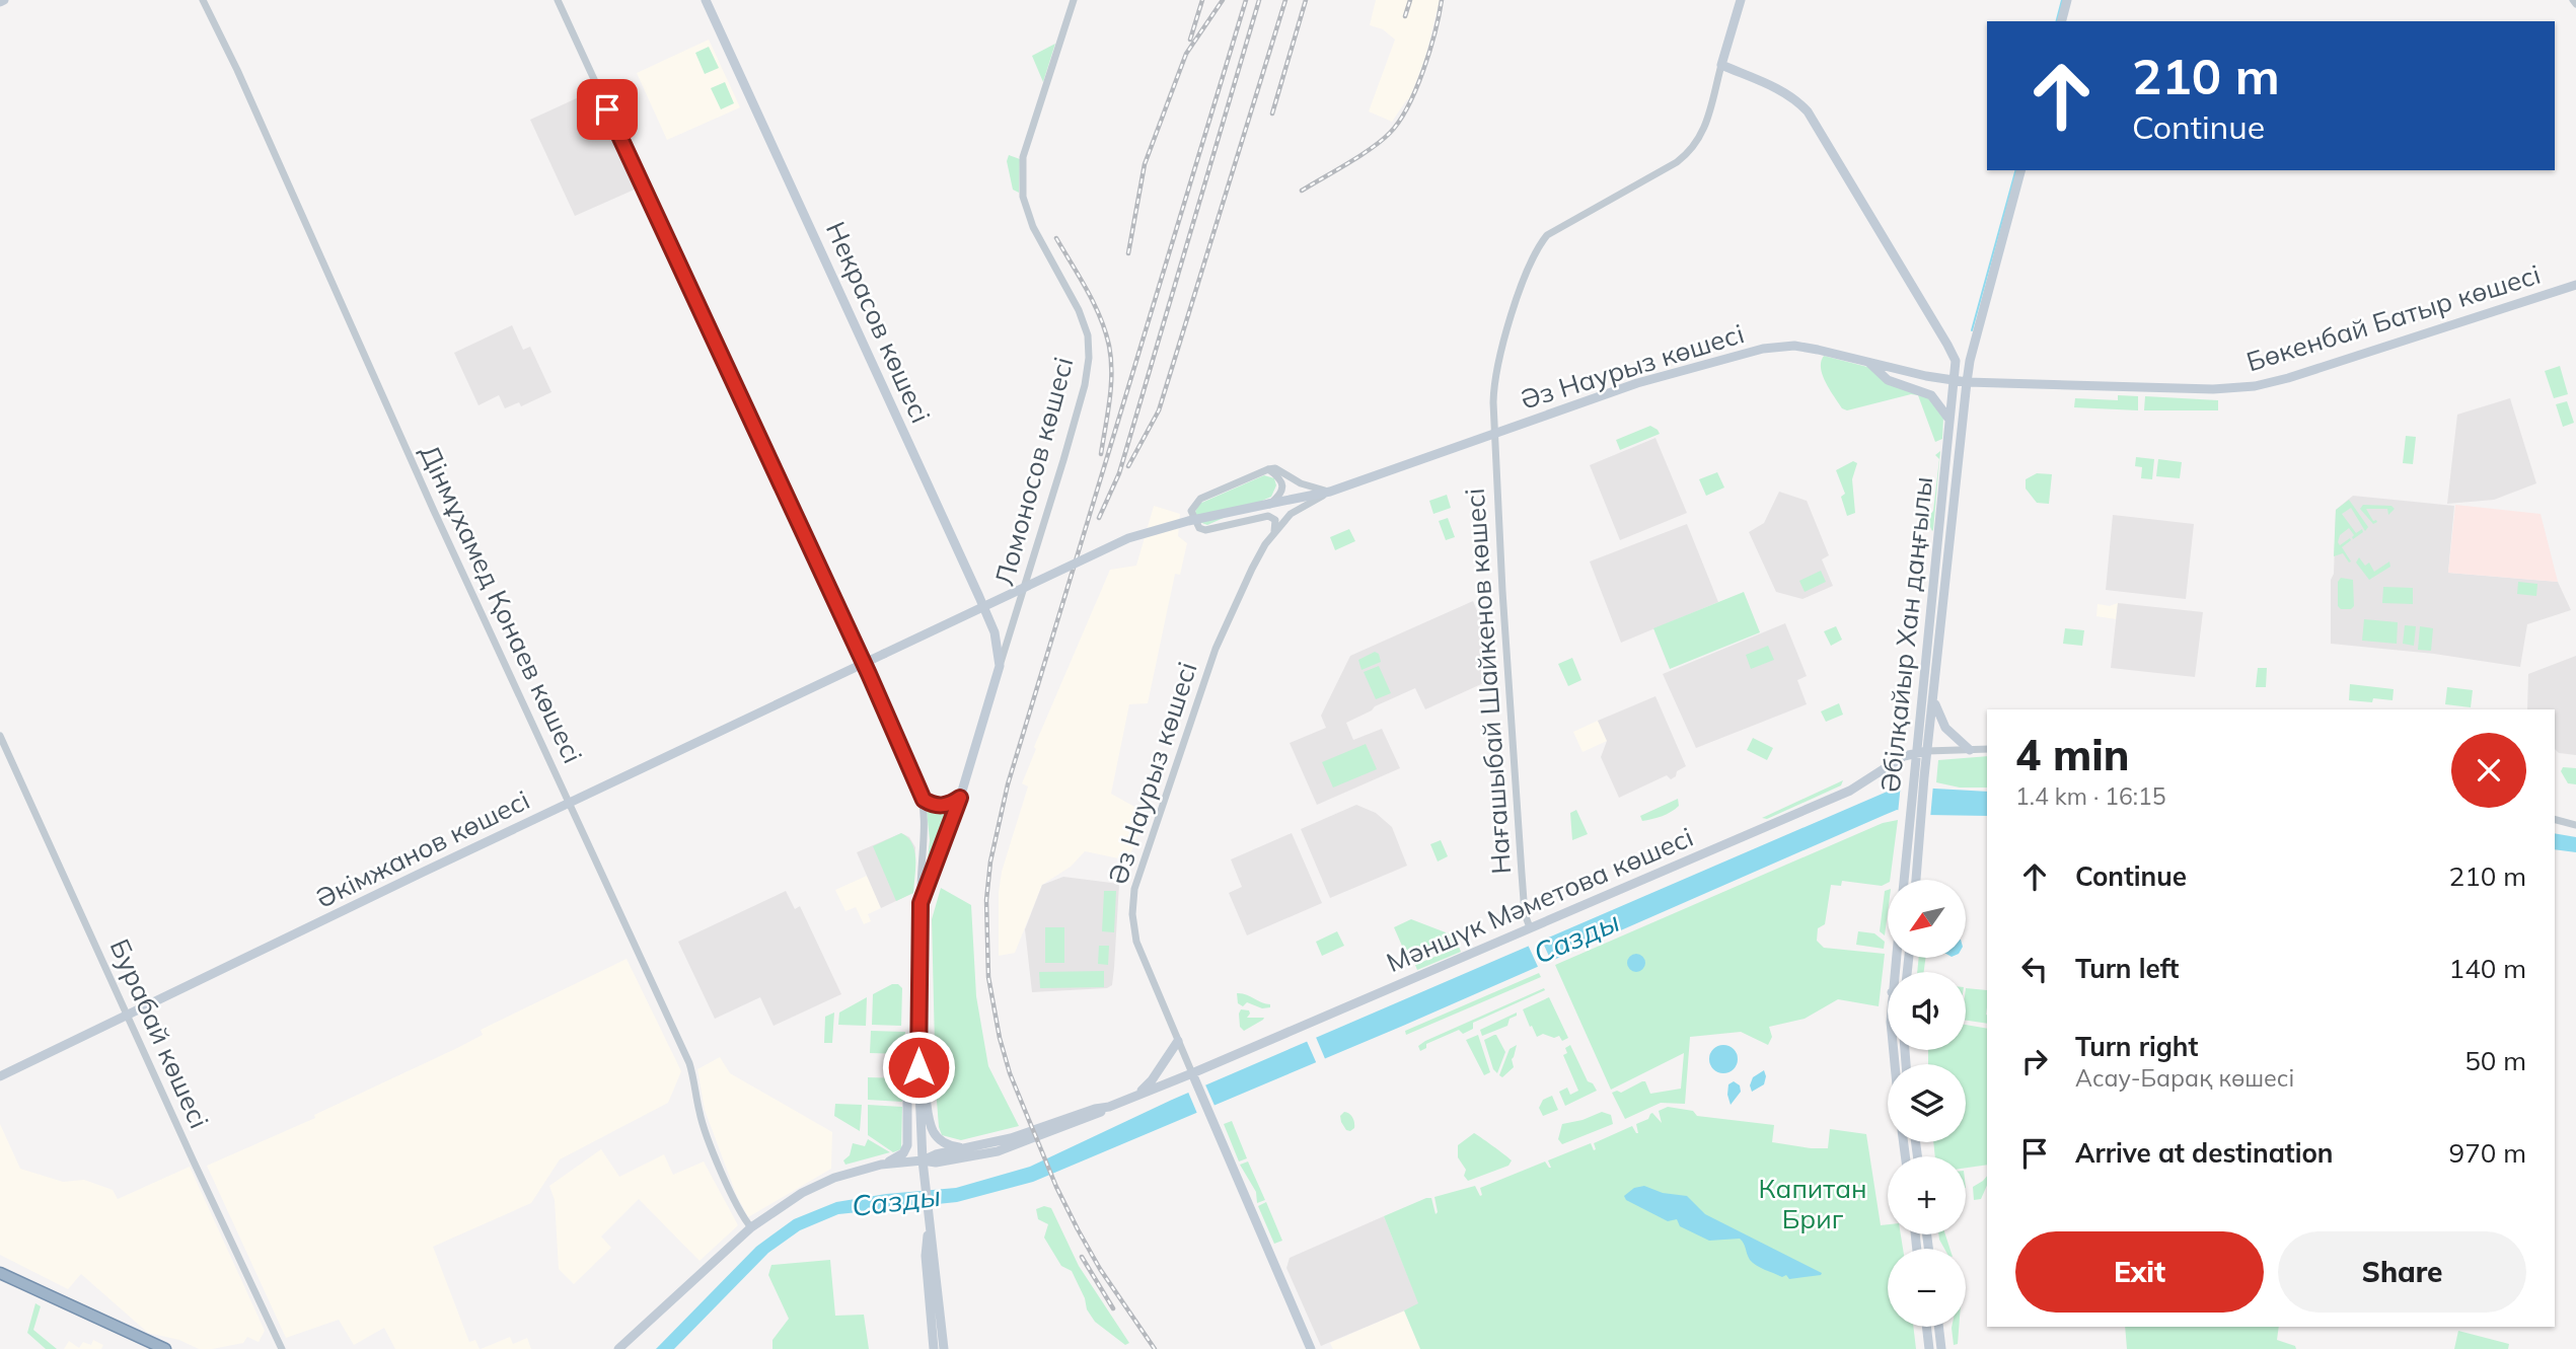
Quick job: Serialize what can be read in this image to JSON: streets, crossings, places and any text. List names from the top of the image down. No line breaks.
{"streets":{"main road":["Бөкенбай Батыр көшесі","Некрасов көшесі","Әз Наурыз көшесі","Ломоносов көшесі","Әбілқайыр Хан даңғылы","Әкімжанов көшесі","Мәншүк Мәметова көшесі"],"street":["Дінмұхамед Қонаев көшесі","Нағашыбай Шайкенов көшесі","Бурабай көшесі"]},"crossings":[["Бөкенбай Батыр көшесі","Әз Наурыз көшесі"],["Бөкенбай Батыр көшесі","Әбілқайыр Хан даңғылы"],["Некрасов көшесі","Ломоносов көшесі"],["Әз Наурыз көшесі","Әбілқайыр Хан даңғылы"],["Әз Наурыз көшесі","Нағашыбай Шайкенов көшесі"],["Әз Наурыз көшесі","Әкімжанов көшесі"],["Әз Наурыз көшесі","Мәншүк Мәметова көшесі"],["Дінмұхамед Қонаев көшесі","Әкімжанов көшесі"],["Дінмұхамед Қонаев көшесі","Мәншүк Мәметова көшесі"],["Әбілқайыр Хан даңғылы","Нағашыбай Шайкенов көшесі"],["Әбілқайыр Хан даңғылы","Мәншүк Мәметова көшесі"],["Нағашыбай Шайкенов көшесі","Мәншүк Мәметова көшесі"],["Әкімжанов көшесі","Бурабай көшесі"]],"water":["Сазды"],"parks":["Капитан Бриг"],"north":"bottom left","page":{"turn":["210 m","Continue"],"heading":["4 min","1.4 km · 16:15"],"list":[{"name":"Continue","value":"210 m"},{"name":"Turn left","value":"140 m"},{"name":"Turn right","note":"Асау-Барақ көшесі","value":"50 m"},{"name":"Arrive at destination","value":"970 m"}],"map_buttons":["+","−"],"buttons":["Exit","Share"]}}
